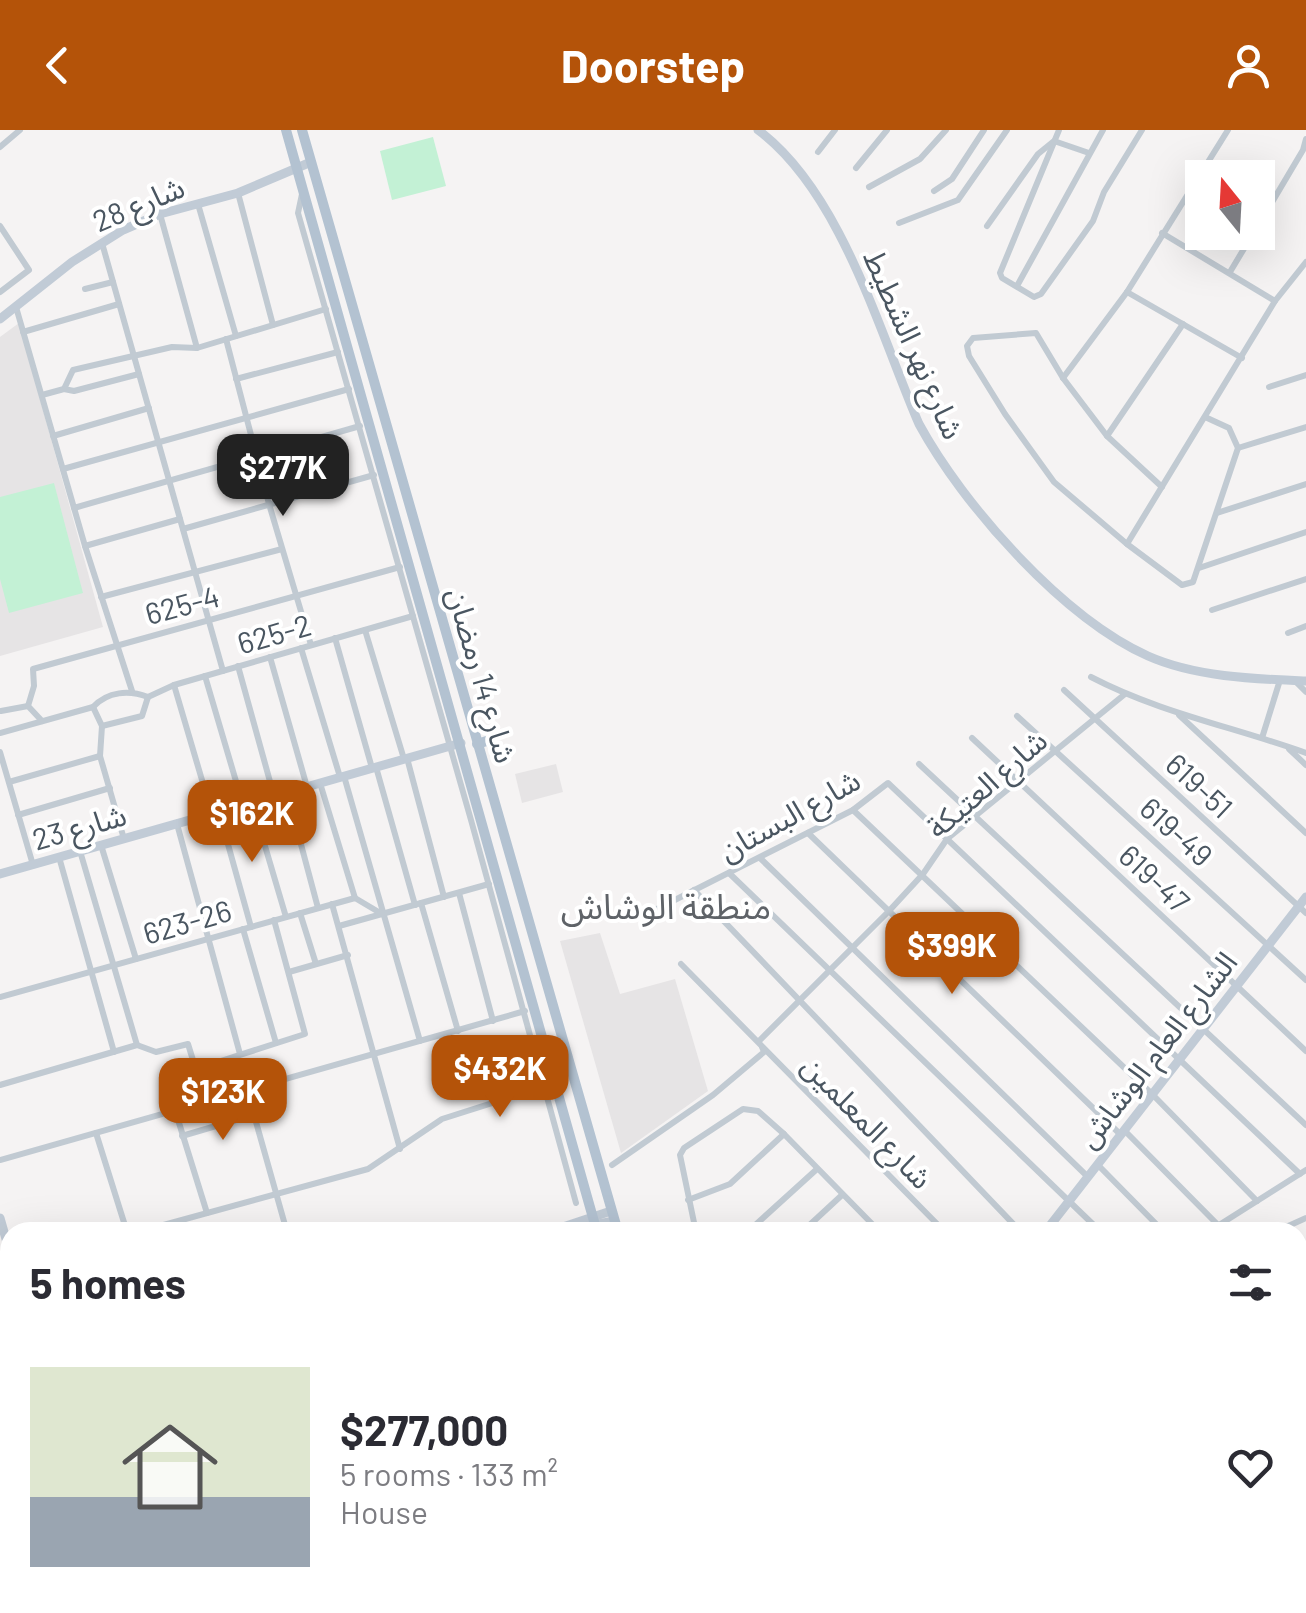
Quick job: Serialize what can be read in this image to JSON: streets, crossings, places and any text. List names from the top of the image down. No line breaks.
{"streets":{"main road":["شارع 14 رمضان"],"street":["شارع 28","شارع نهر الشطيط","625-4","625-2","شارع العتيکة","619-51","شارع البستان","شارع 23","619-49","619-47","623-26","الشارع العام الوشاش","شارع المعلمين"]},"crossings":[["شارع 28","شارع 14 رمضان"],["شارع 14 رمضان","شارع 23"],["شارع العتيکة","619-51"],["شارع العتيکة","شارع البستان"],["شارع العتيکة","619-49"],["شارع العتيکة","619-47"],["شارع العتيکة","شارع المعلمين"],["619-51","الشارع العام الوشاش"],["619-49","الشارع العام الوشاش"],["619-47","الشارع العام الوشاش"]],"districts":["منطقة الوشاش"],"north":"top","page":{"header":"Doorstep","price":["$277K","$162K","$399K","$432K","$123K"],"heading":"5 homes","list":[{"name":"$277,000","note":"5 rooms · 133 m² · House"}]}}
